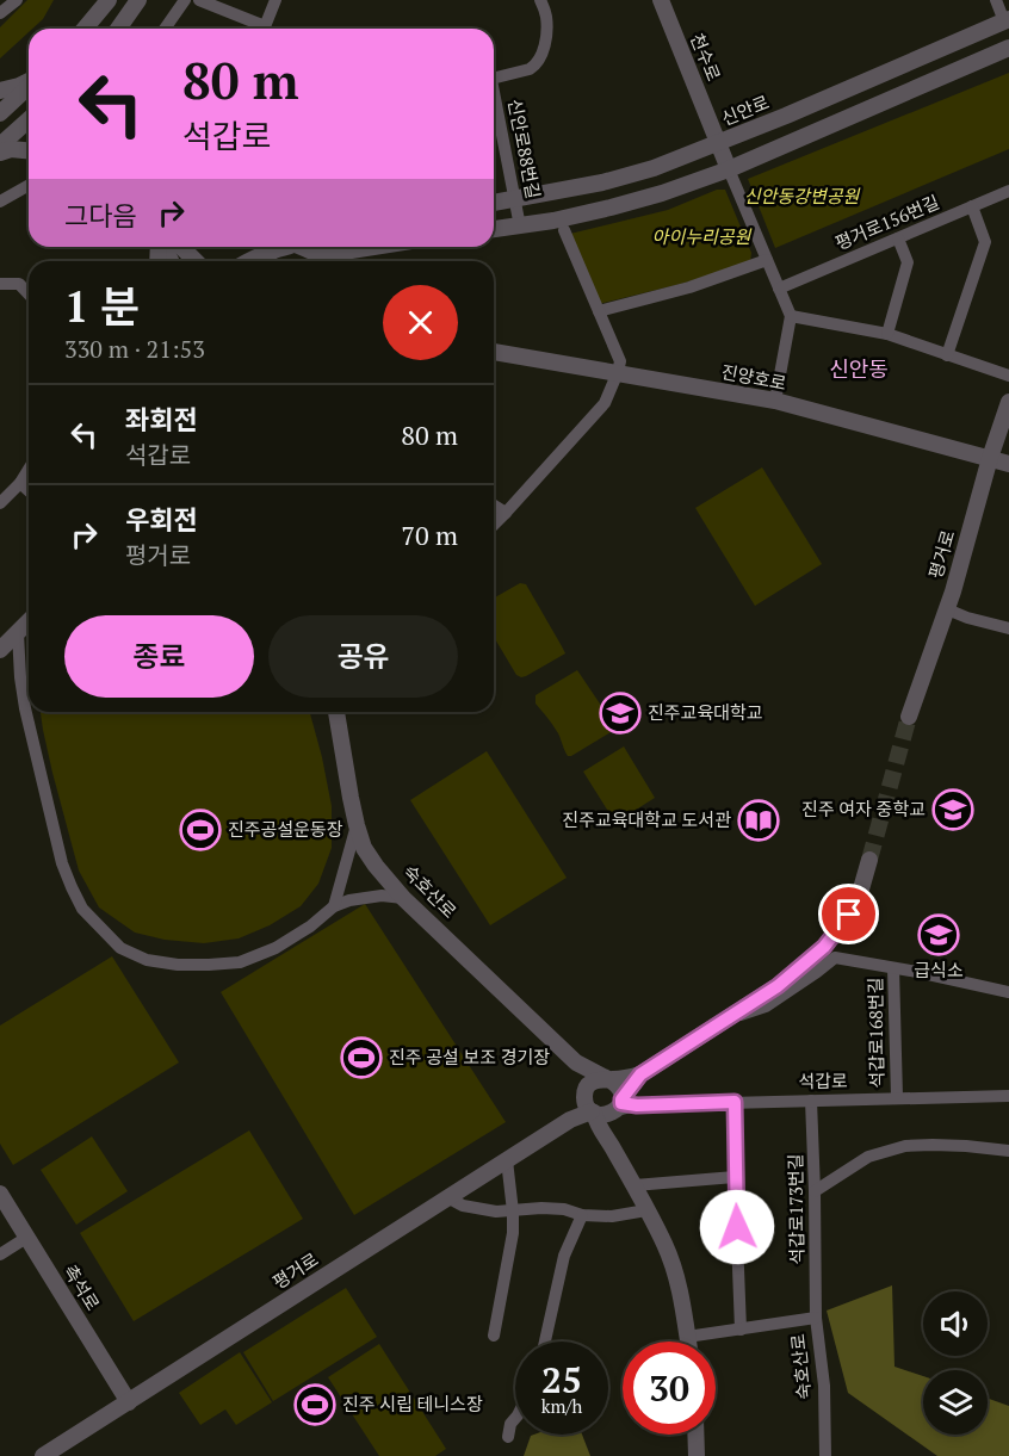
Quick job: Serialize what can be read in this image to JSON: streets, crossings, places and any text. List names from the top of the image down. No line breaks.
{"streets":{"street":["천수로","신안로","신안로88번길","평거로156번길","진양호로","평거로","숙호산로","석갑로168번길","석갑로","석갑로173번길","촉석로"]},"crossings":[["천수로","신안로"],["신안로","신안로88번길"],["진양호로","평거로"],["평거로","석갑로"],["평거로","촉석로"],["숙호산로","석갑로173번길"],["석갑로168번길","석갑로"],["석갑로","석갑로173번길"]],"districts":["신안동"],"parks":["신안동강변공원","아이누리공원"],"places":{"school or university":["진주교육대학교","진주 여자 중학교","급식소"],"library":["진주교육대학교 도서관"],"sports":["진주공설운동장","진주 공설 보조 경기장","진주 시립 테니스장"]},"page":{"turn":["80 m","석갑로"],"then":"그다음","heading":["1 분","330 m · 21:53"],"list":[{"name":"좌회전","note":"석갑로","value":"80 m"},{"name":"우회전","note":"평거로","value":"70 m"}],"buttons":["종료","공유"],"speed":"25 km/h","limit":"30"}}
